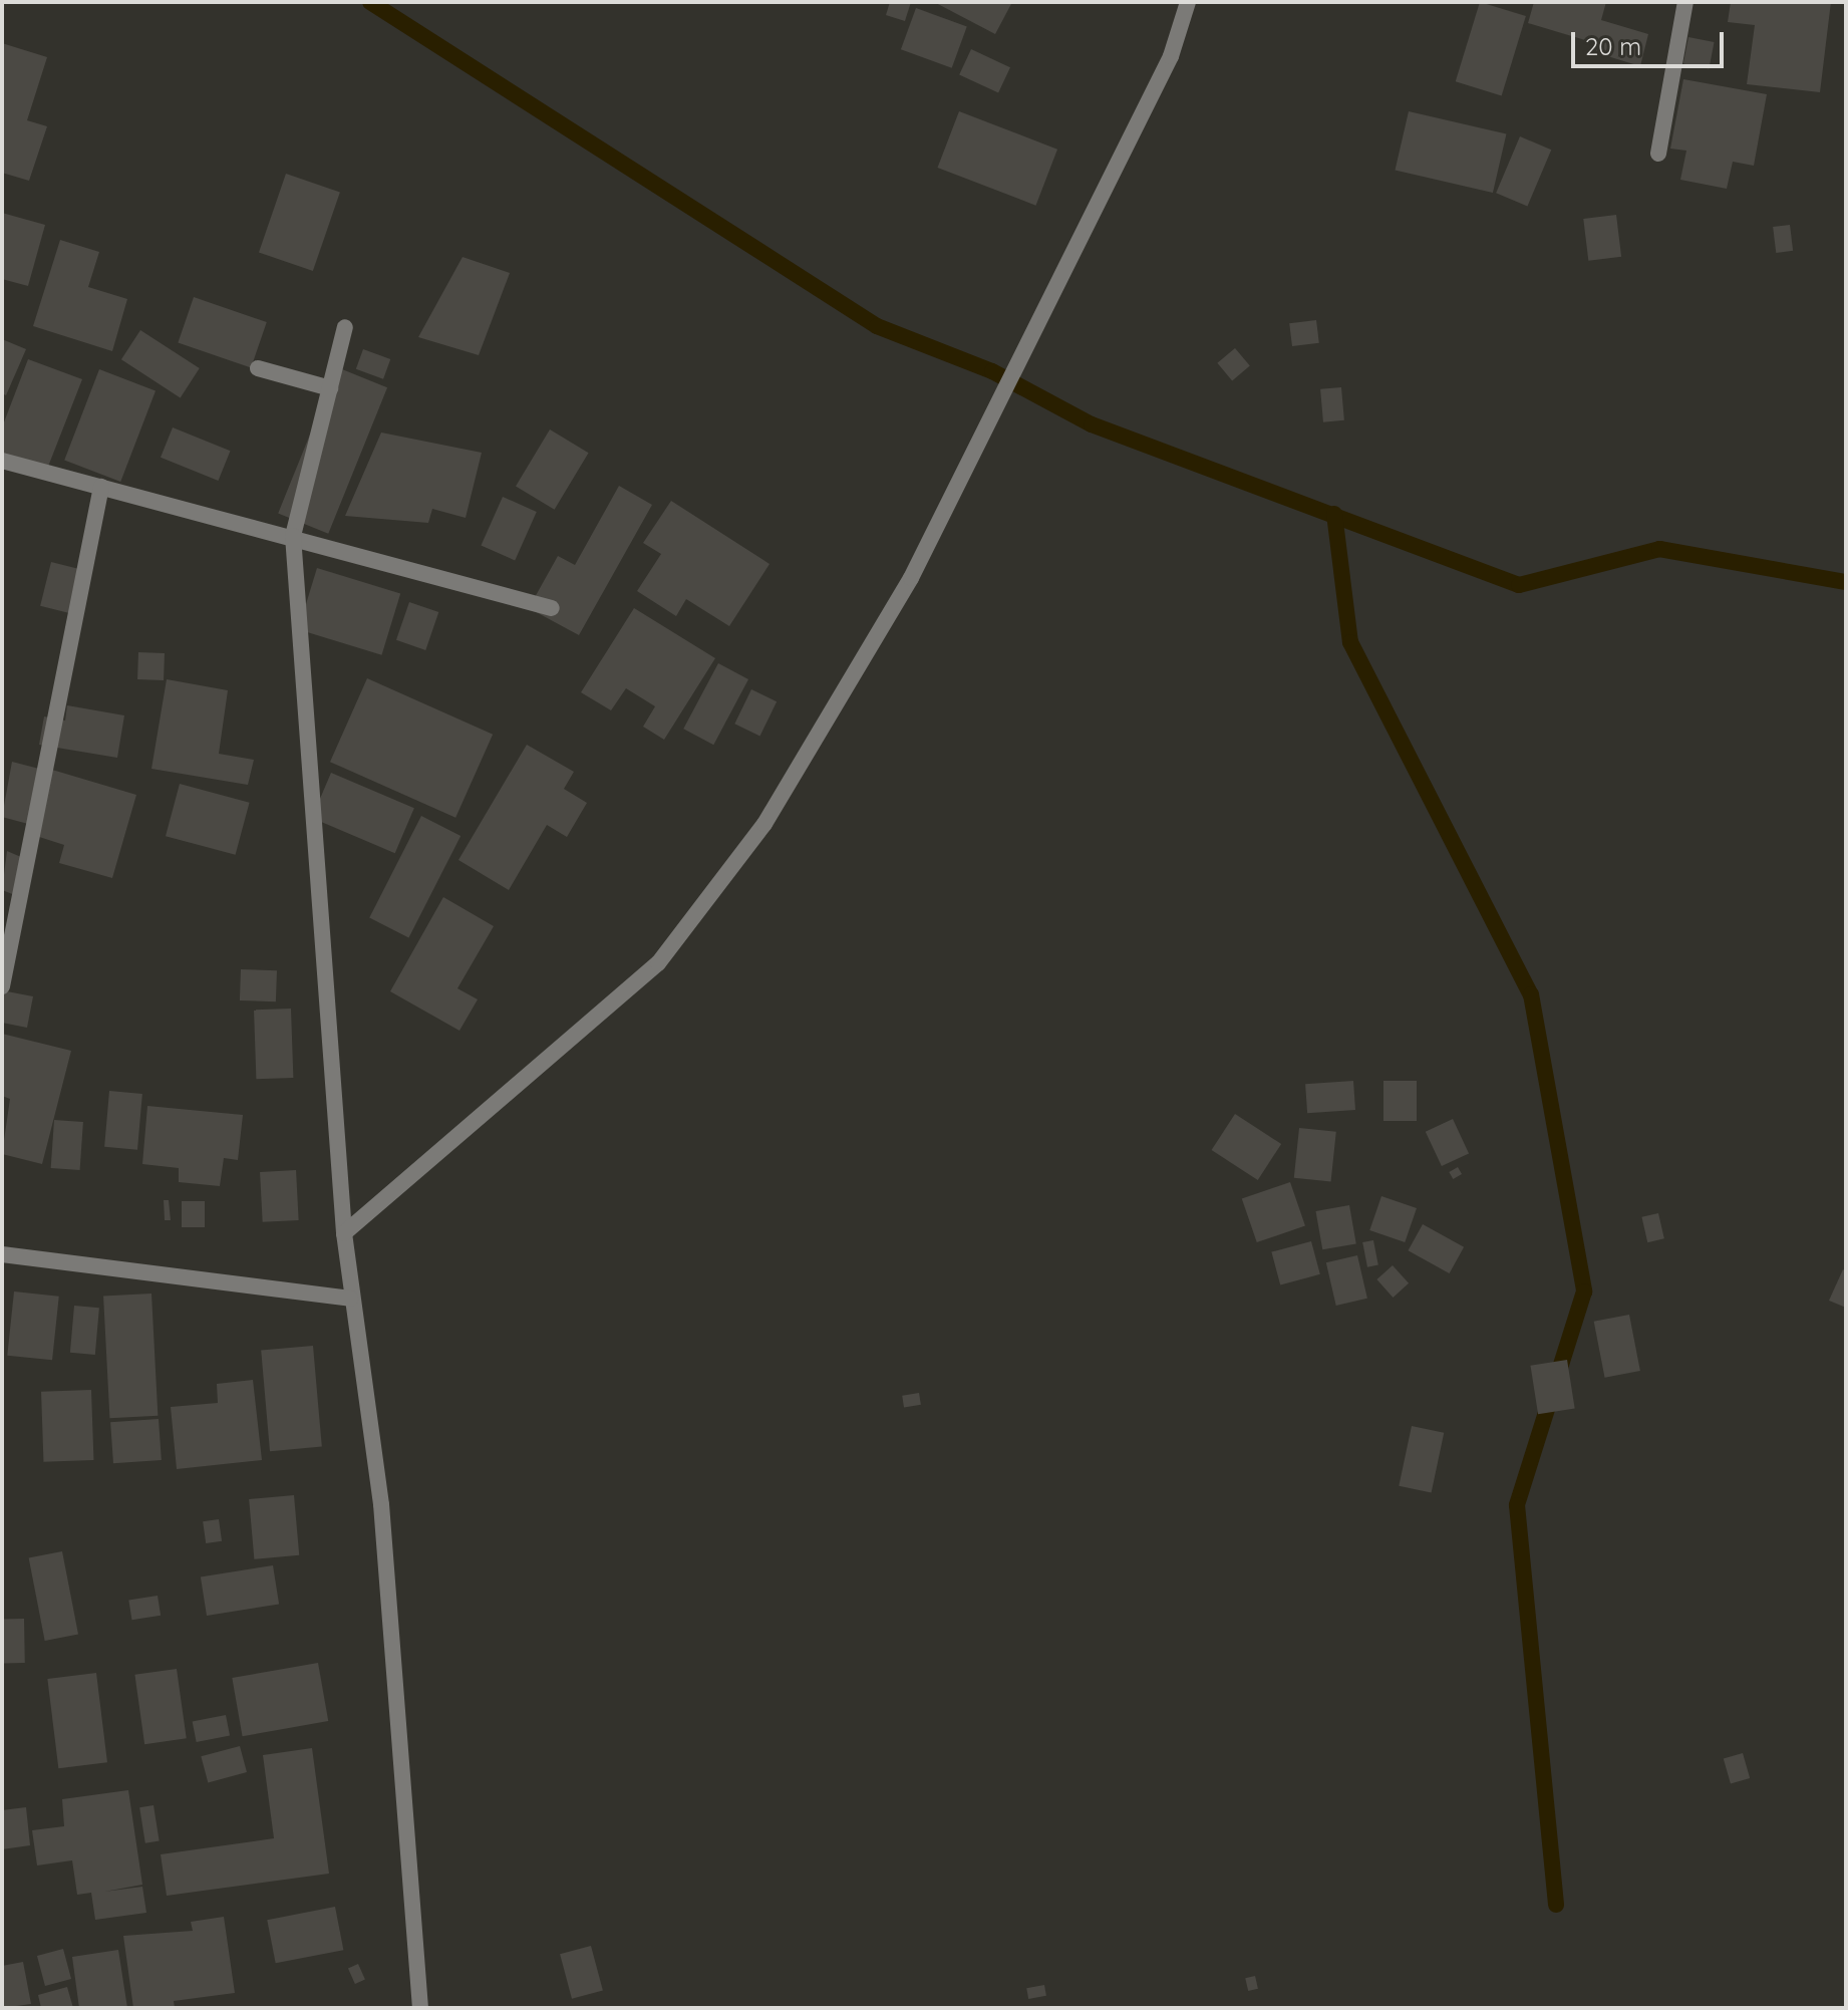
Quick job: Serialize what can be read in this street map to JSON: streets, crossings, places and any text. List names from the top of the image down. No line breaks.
{"scale_bar":"20 m"}
